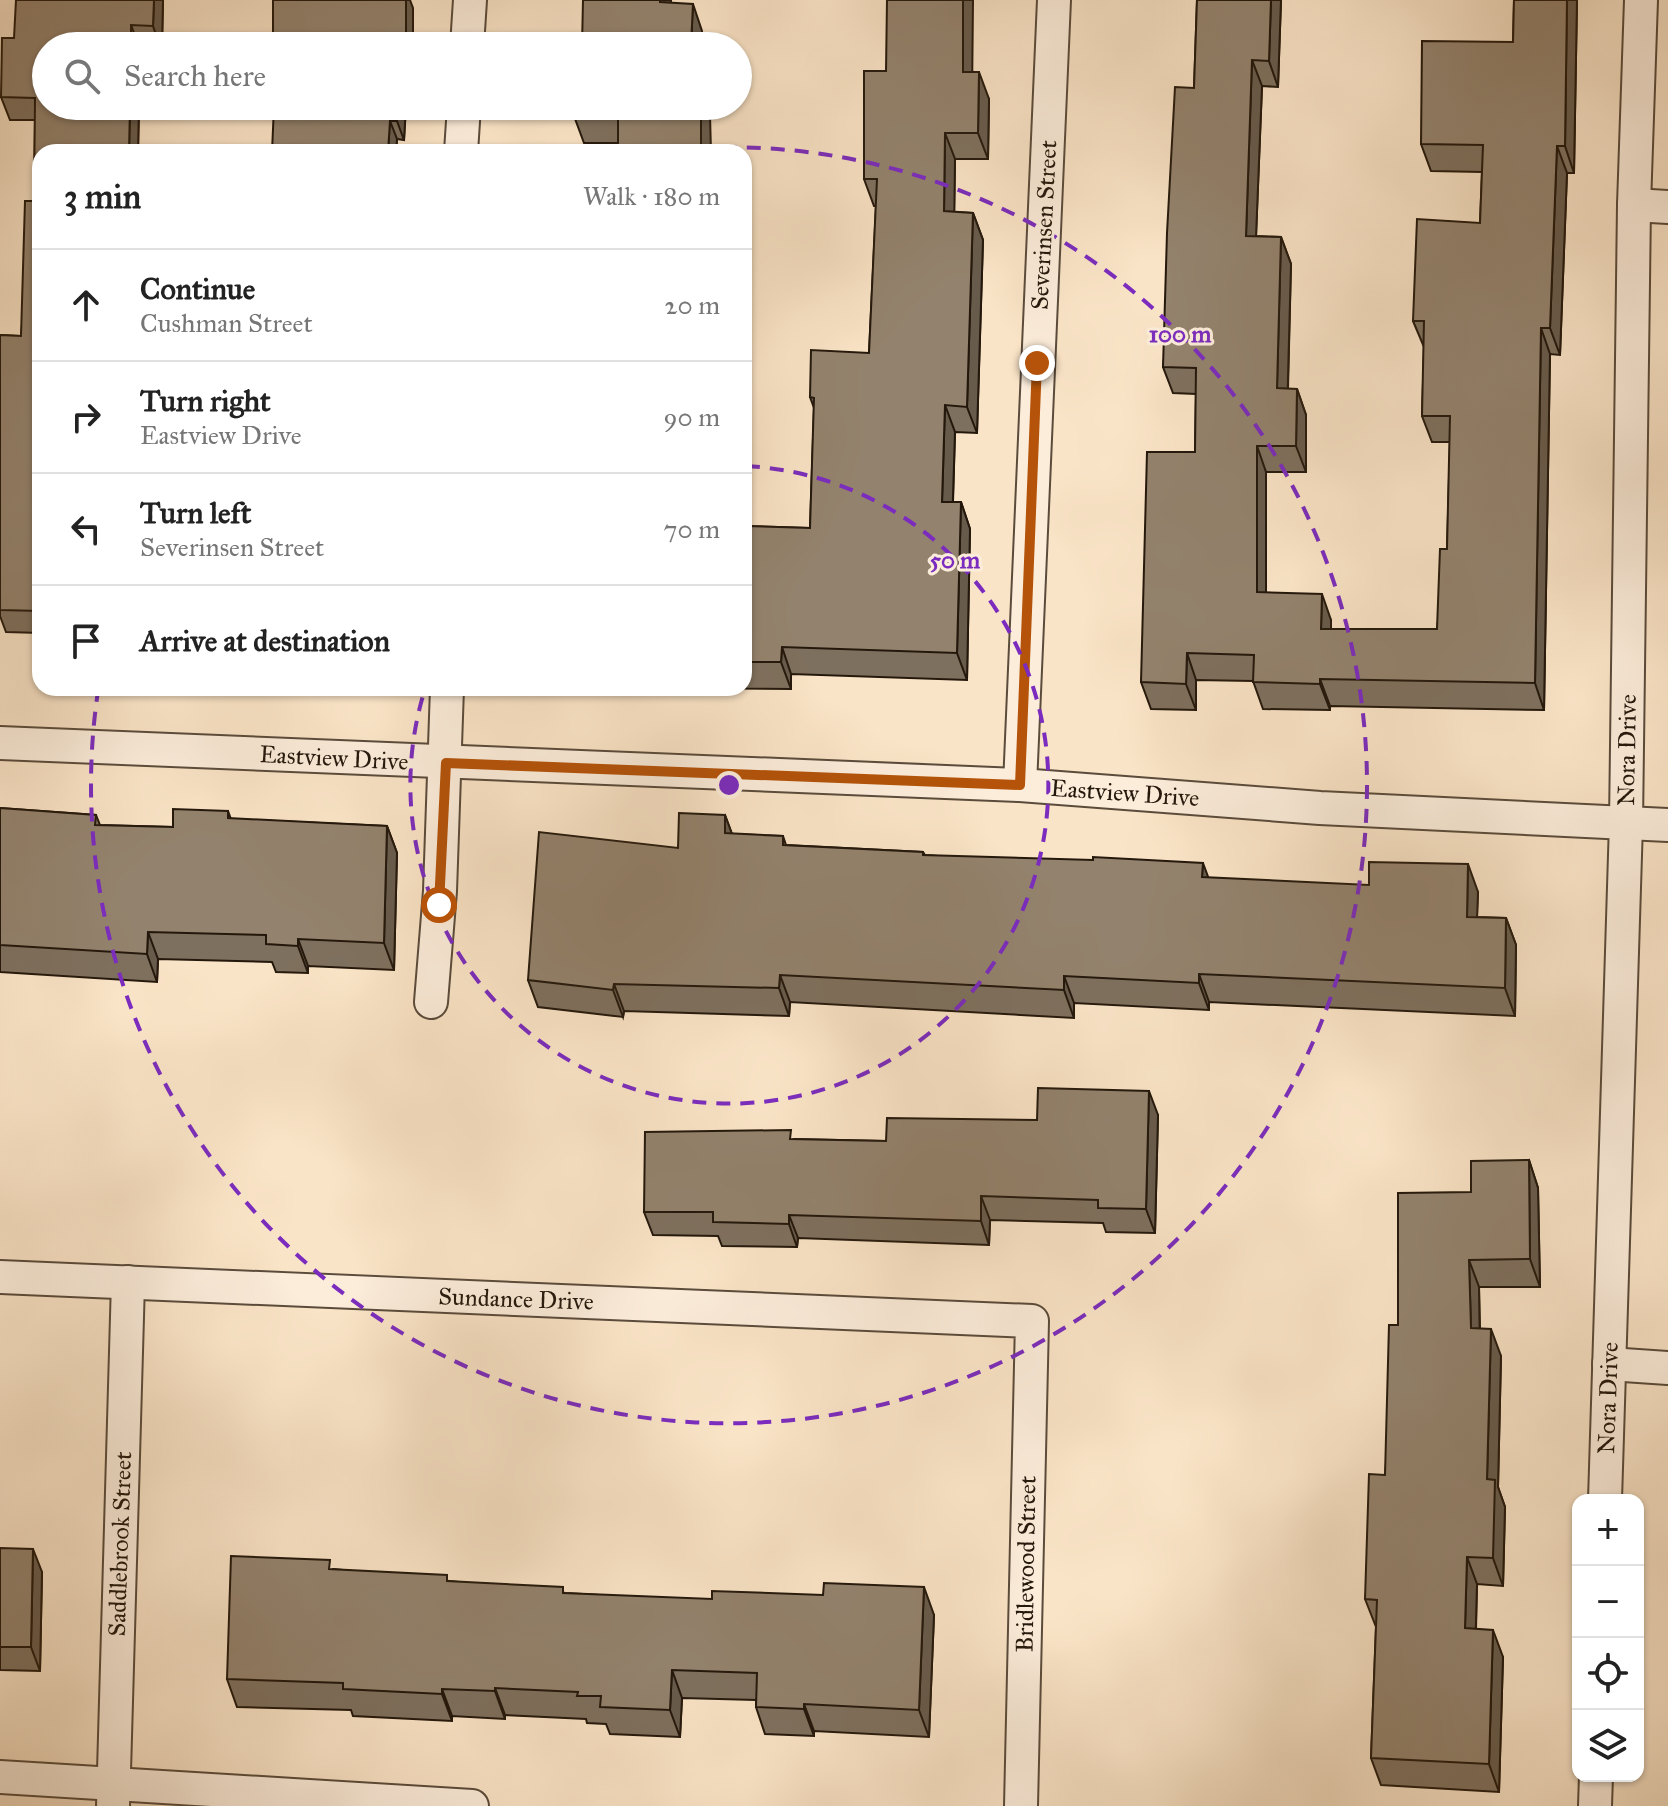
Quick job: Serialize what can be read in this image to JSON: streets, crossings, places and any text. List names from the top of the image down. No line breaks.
{"streets":{"street":["Severinsen Street","Nora Drive","Eastview Drive","Sundance Drive","Saddlebrook Street","Bridlewood Street"]},"crossings":[["Severinsen Street","Eastview Drive"],["Nora Drive","Eastview Drive"],["Sundance Drive","Saddlebrook Street"],["Sundance Drive","Bridlewood Street"]],"page":{"search":"Search here","heading":["3 min","Walk · 180 m"],"list":[["Continue","Cushman Street","20 m"],["Turn right","Eastview Drive","90 m"],["Turn left","Severinsen Street","70 m"],"Arrive at destination"],"map_buttons":["+","−"]},"rings":["100 m","50 m"]}
